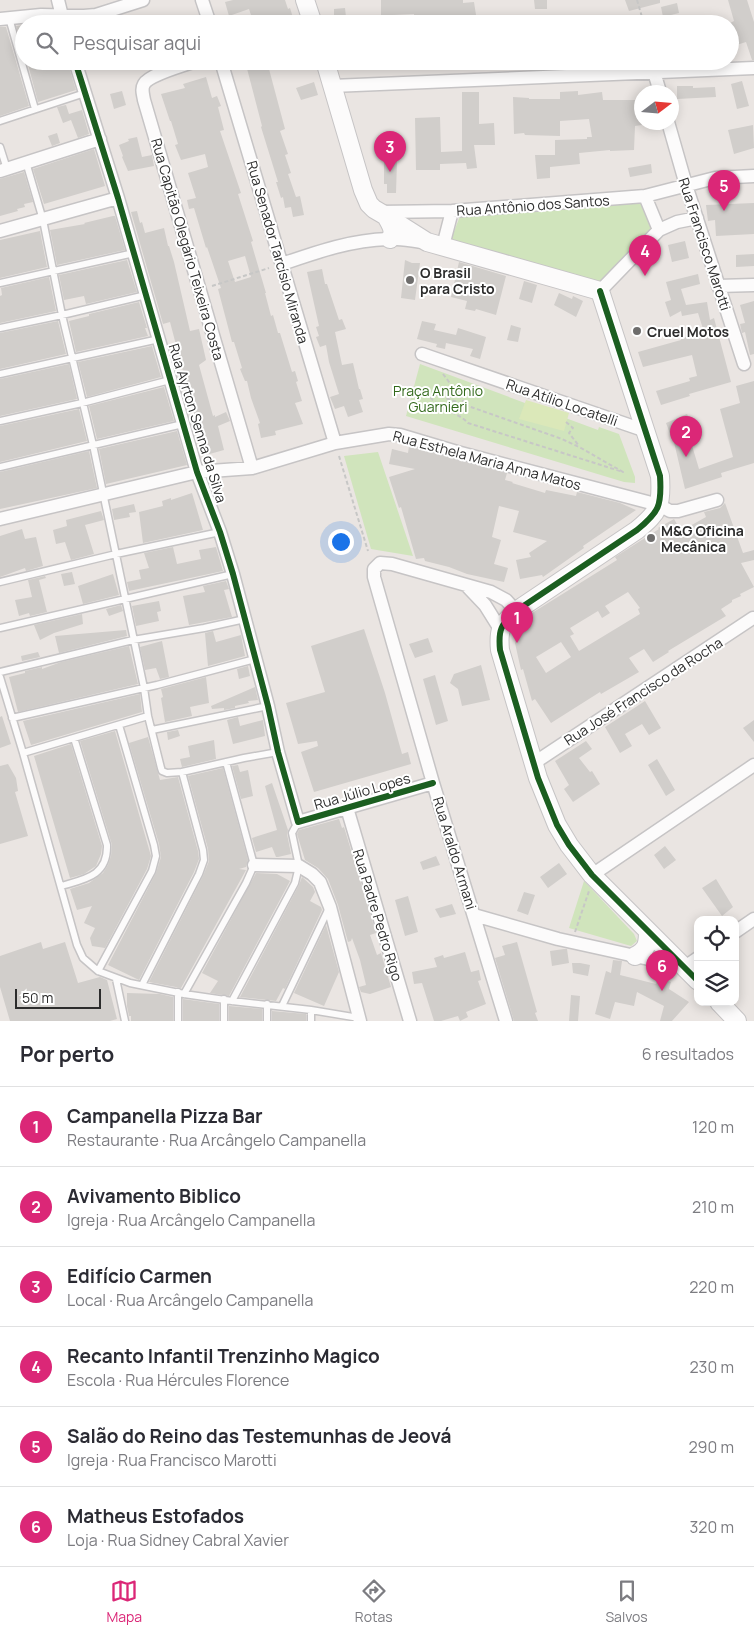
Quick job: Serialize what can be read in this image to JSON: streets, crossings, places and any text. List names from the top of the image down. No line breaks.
{"streets":{"street":["Rua Antônio dos Santos","Rua Francisco Marotti","Rua Capitão Olegário Teixeira Costa","Rua Senador Tarcísio Miranda","Rua Atílio Locatelli","Rua Ayrton Senna da Silva","Rua Esthela Maria Anna Matos","Rua José Francisco da Rocha","Rua Júlio Lopes","Rua Araldo Armani","Rua Padre Pedro Rigo"]},"crossings":[["Rua Antônio dos Santos","Rua Francisco Marotti"],["Rua Capitão Olegário Teixeira Costa","Rua Esthela Maria Anna Matos"],["Rua Senador Tarcísio Miranda","Rua Esthela Maria Anna Matos"],["Rua Ayrton Senna da Silva","Rua Esthela Maria Anna Matos"],["Rua Ayrton Senna da Silva","Rua Júlio Lopes"],["Rua Júlio Lopes","Rua Araldo Armani"],["Rua Júlio Lopes","Rua Padre Pedro Rigo"]],"parks":["Praça Antônio Guarnieri"],"places":["O Brasil para Cristo","Cruel Motos","M&G Oficina Mecânica"],"scale_bar":"50 m","north":"right","page":{"search":"Pesquisar aqui","pins":["3","5","4","2","1","6"],"scale":"50 m","heading":["Por perto","6 resultados"],"list":[{"mark":"1","name":"Campanella Pizza Bar","note":"Restaurante · Rua Arcângelo Campanella","value":"120 m"},{"mark":"2","name":"Avivamento Biblico","note":"Igreja · Rua Arcângelo Campanella","value":"210 m"},{"mark":"3","name":"Edifício Carmen","note":"Local · Rua Arcângelo Campanella","value":"220 m"},{"mark":"4","name":"Recanto Infantil Trenzinho Magico","note":"Escola · Rua Hércules Florence","value":"230 m"},{"mark":"5","name":"Salão do Reino das Testemunhas de Jeová","note":"Igreja · Rua Francisco Marotti","value":"290 m"},{"mark":"6","name":"Matheus Estofados","note":"Loja · Rua Sidney Cabral Xavier","value":"320 m"}],"nav":["Mapa","Rotas","Salvos"]}}
